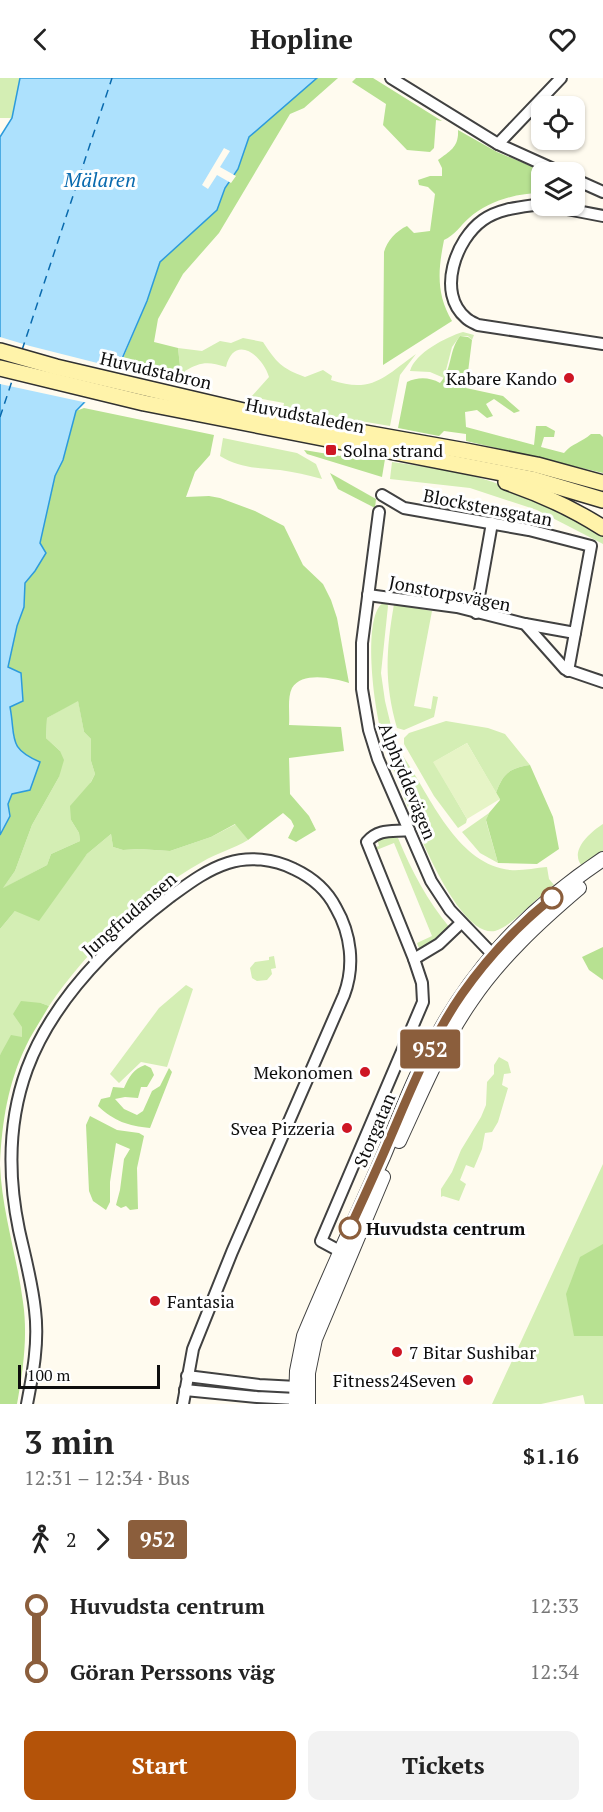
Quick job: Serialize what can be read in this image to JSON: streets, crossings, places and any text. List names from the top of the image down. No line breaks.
{"streets":{"main road":["Huvudstabron","Huvudstaleden"],"street":["Blockstensgatan","Jonstorpsvägen","Alphyddevägen","Jungfrudansen","Storgatan"]},"crossings":[["Huvudstabron","Huvudstaleden"],["Blockstensgatan","Jonstorpsvägen"],["Jonstorpsvägen","Alphyddevägen"],["Alphyddevägen","Storgatan"]],"water":["Mälaren"],"places":{"other":["Kabare Kando","Mekonomen","Svea Pizzeria","Huvudsta centrum","Fantasia","7 Bitar Sushibar","Fitness24Seven"],"transit":["Solna strand"]},"lines":["bus line 952"],"scale_bar":"100 m","page":{"header":"Hopline","on_map":"952","scale":"100 m","heading":["3 min","12:31 – 12:34 · Bus","$1.16"],"legs":["2","952"],"list":[{"name":"Huvudsta centrum","value":"12:33"},{"name":"Göran Perssons väg","value":"12:34"}],"buttons":["Start","Tickets"]}}
